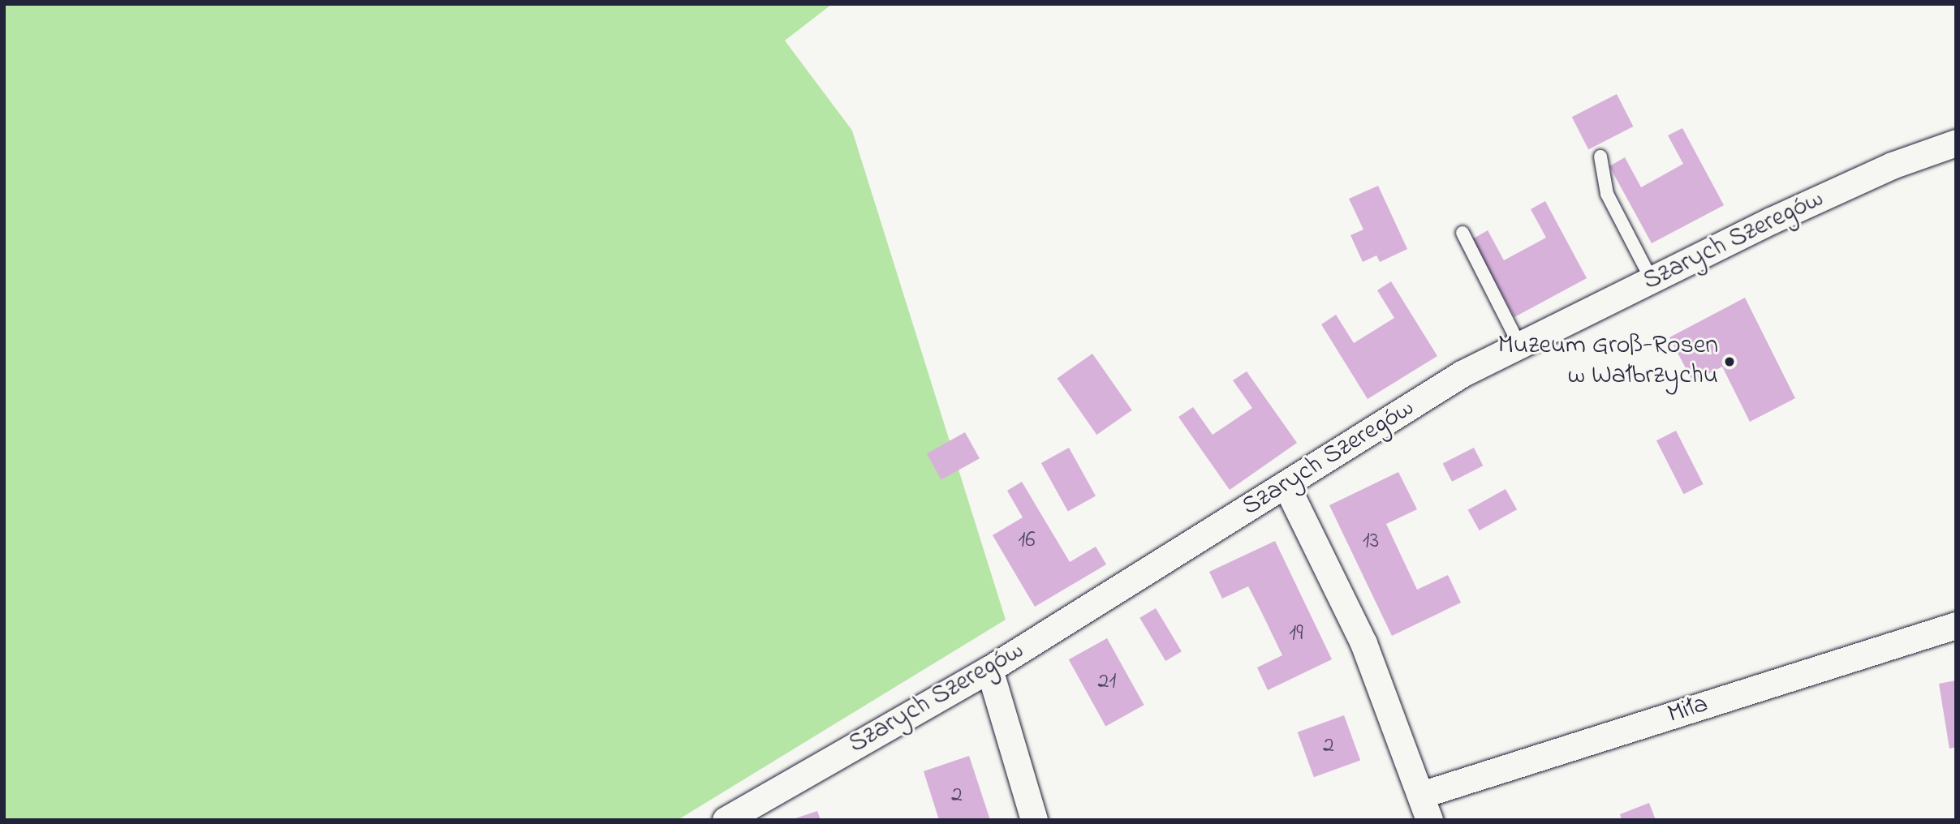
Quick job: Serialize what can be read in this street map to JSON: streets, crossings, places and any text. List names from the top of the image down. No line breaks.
{"streets":{"street":["Szarych Szeregów","Miła"]},"crossings":[["Szarych Szeregów","Miła"]],"places":["Muzeum Groß-Rosen w Wałbrzychu"],"house_numbers":["16","13","19","21","2","2"]}
